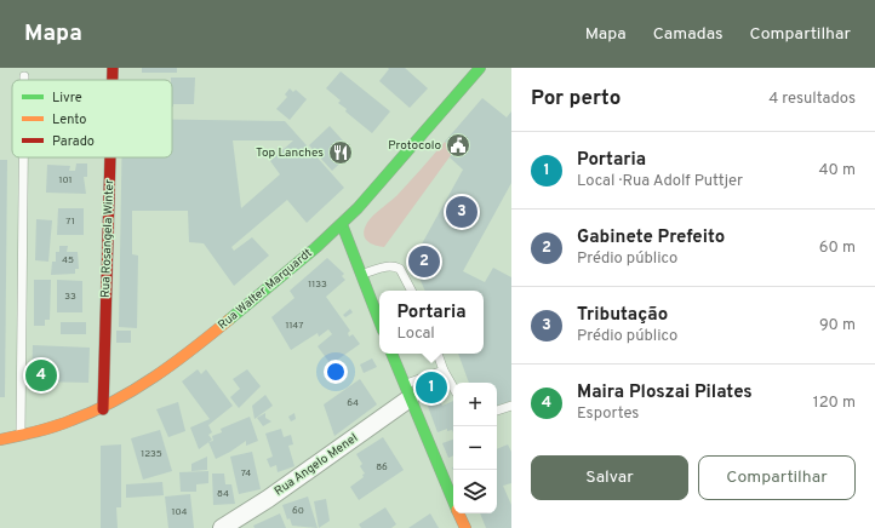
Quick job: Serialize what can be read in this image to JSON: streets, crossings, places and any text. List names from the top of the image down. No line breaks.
{"streets":{"street":["Rua Rosangela Winter","Rua Walter Marquardt","Rua Angelo Menel"]},"crossings":[["Rua Rosangela Winter","Rua Walter Marquardt"]],"places":{"public building":["Protocolo"],"restaurant":["Top Lanches"]},"house_numbers":["101","71","45","1133","33","1147","64","1235","86","74","84","60","104"],"legend":["Livre","Lento","Parado"],"page":{"header":"Mapa","nav":["Mapa","Camadas","Compartilhar"],"heading":["Por perto","4 resultados"],"list":[{"mark":"1","name":"Portaria","note":"Local · Rua Adolf Puttjer","value":"40 m"},{"mark":"2","name":"Gabinete Prefeito","note":"Prédio público","value":"60 m"},{"mark":"3","name":"Tributação","note":"Prédio público","value":"90 m"},{"mark":"4","name":"Maira Ploszai Pilates","note":"Esportes","value":"120 m"}],"pins":["3","2","4","1"],"popup":["Portaria","Local"],"map_buttons":["+","−"],"buttons":["Salvar","Compartilhar"]}}
